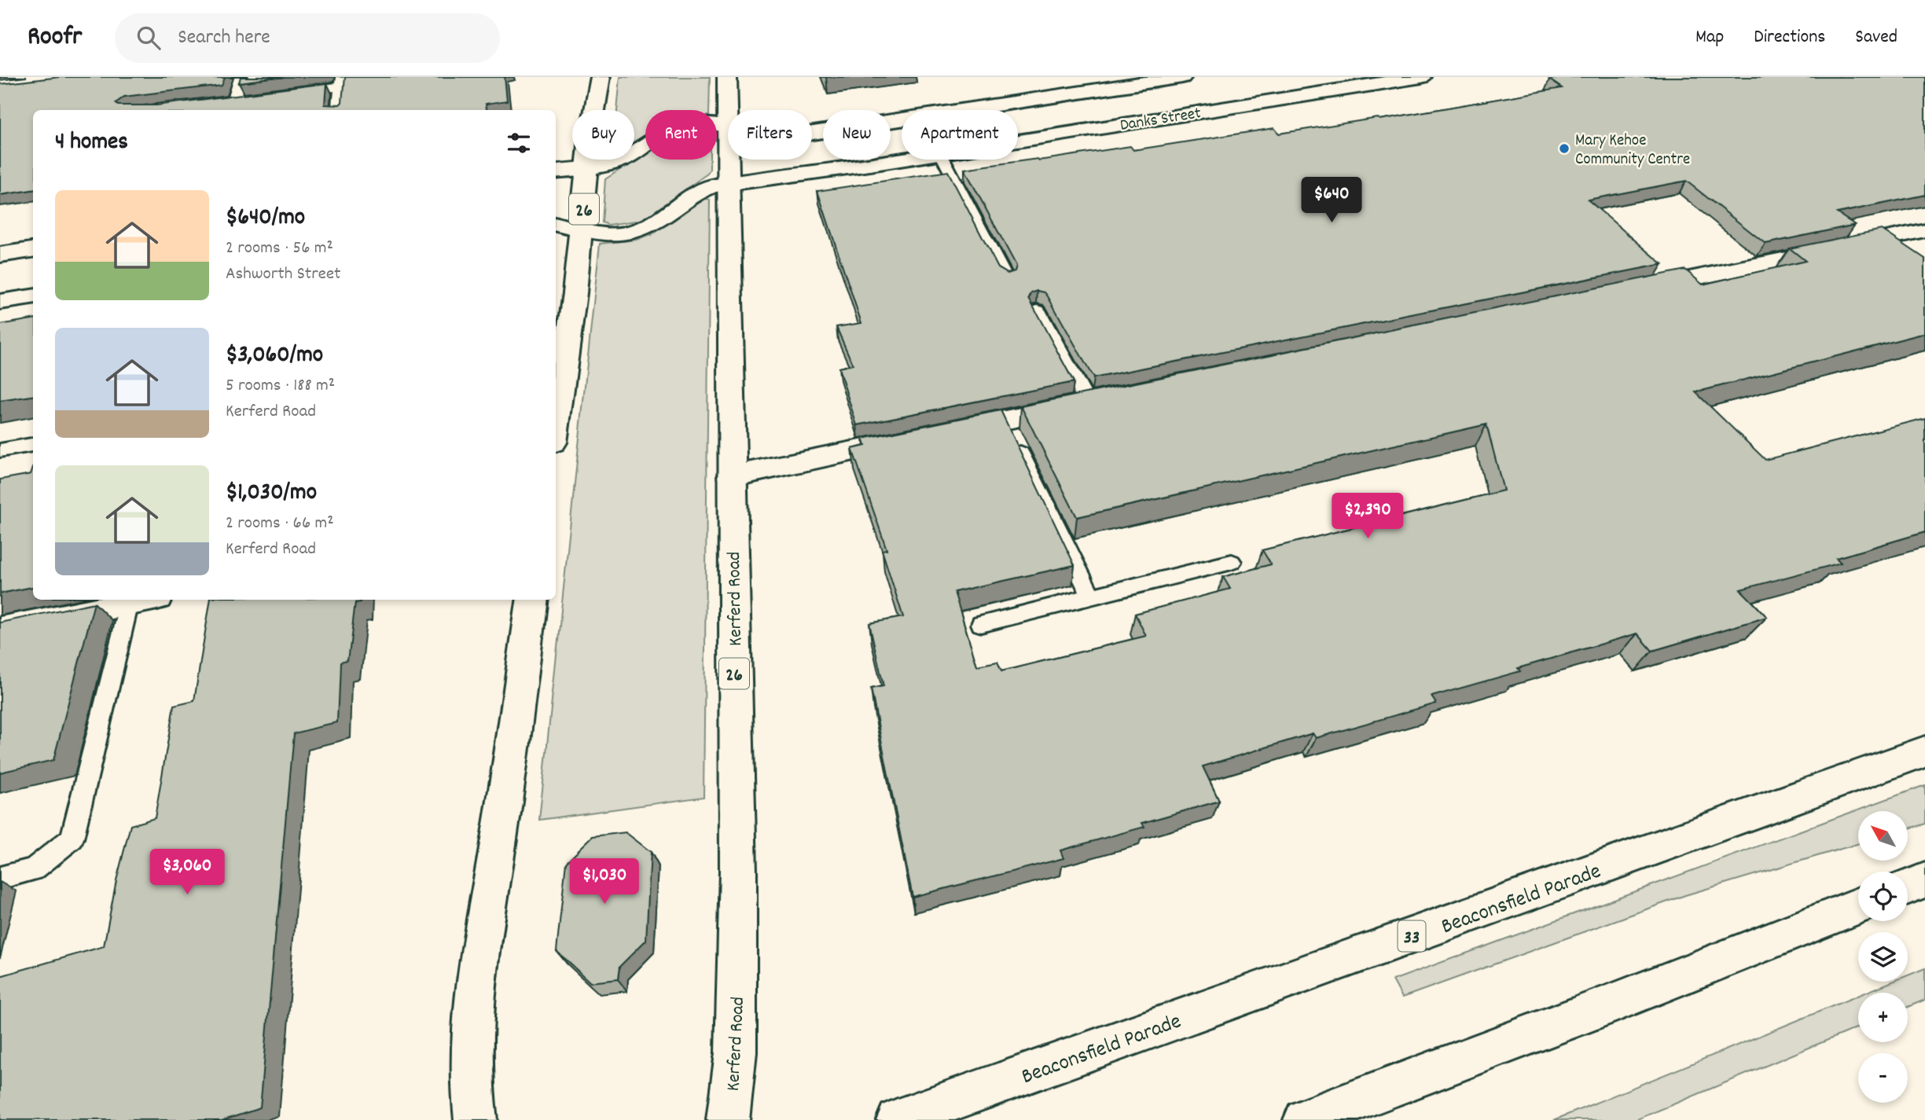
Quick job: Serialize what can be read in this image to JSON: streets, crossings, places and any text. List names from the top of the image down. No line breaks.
{"streets":{"main road":["Danks Street","26","Kerferd Road","Beaconsfield Parade","33"]},"crossings":[["Danks Street","26"],["Danks Street","Kerferd Road"]],"places":["Mary Kehoe Community Centre"],"north":"top left","page":{"header":"Roofr","search":"Search here","nav":["Map","Directions","Saved"],"chip":["Buy","Rent","Filters","New","Apartment"],"heading":"4 homes","list":[{"name":"$640/mo","note":"2 rooms · 56 m² · Ashworth Street"},{"name":"$3,060/mo","note":"5 rooms · 188 m² · Kerferd Road"},{"name":"$1,030/mo","note":"2 rooms · 66 m² · Kerferd Road"}],"price":["$640","$2,390","$3,060","$1,030"],"map_buttons":["+","−"]}}
